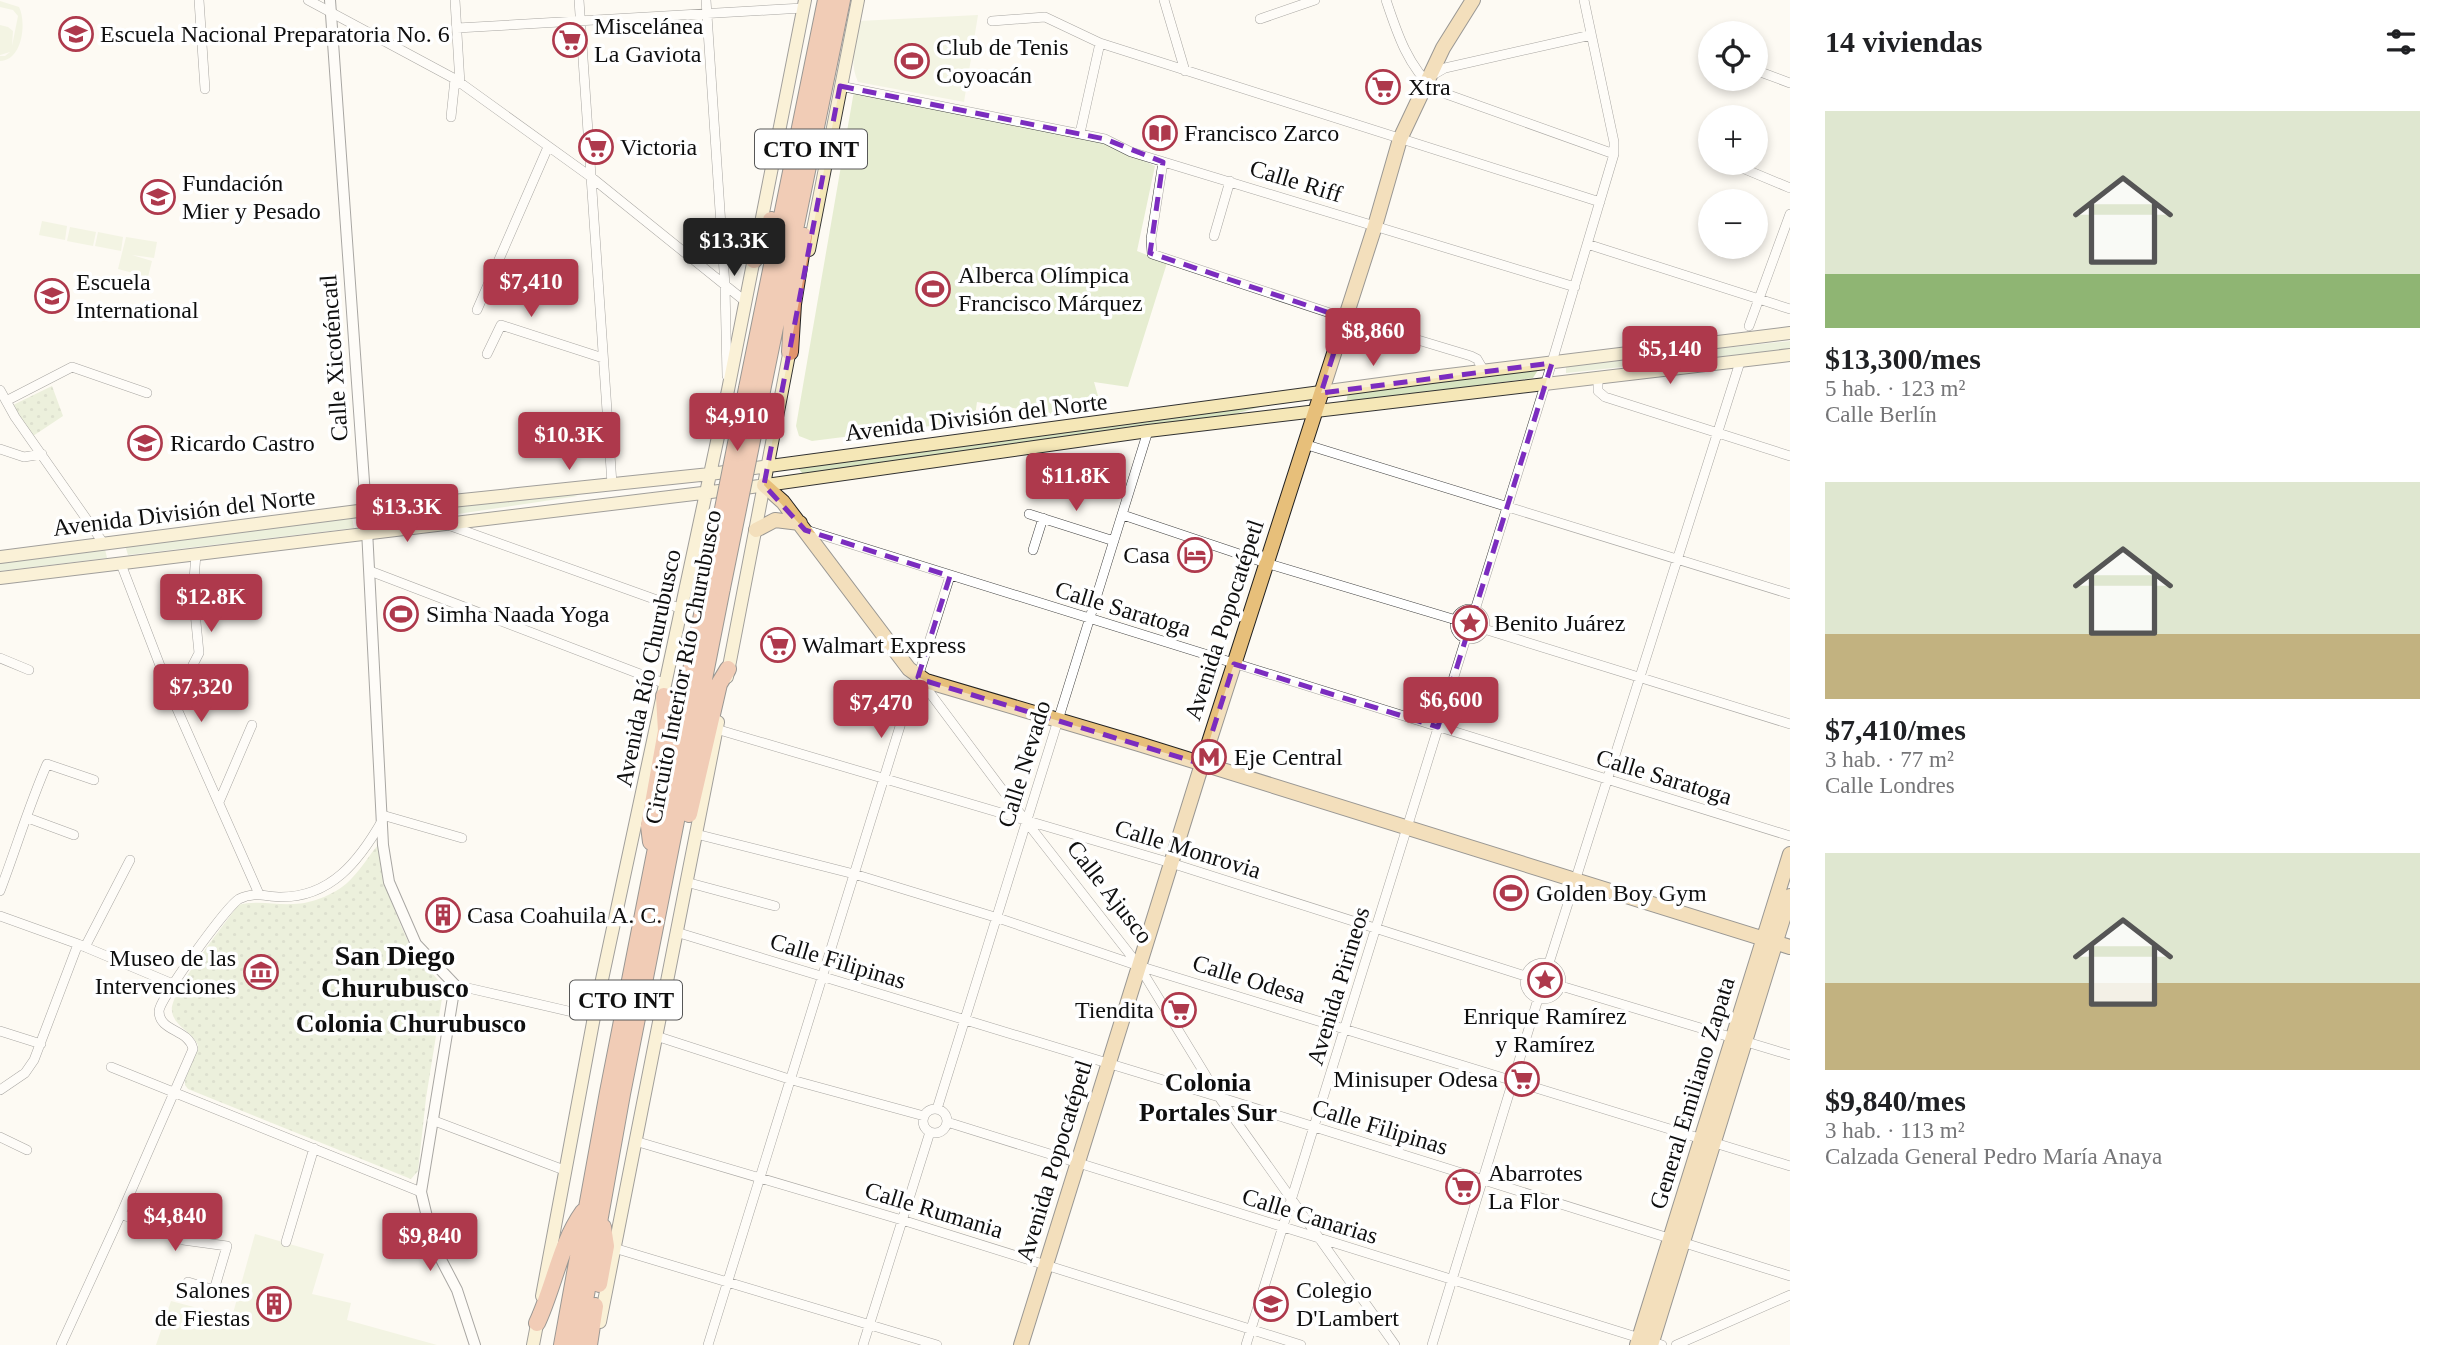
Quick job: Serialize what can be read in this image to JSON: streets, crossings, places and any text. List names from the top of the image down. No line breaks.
{"streets":{"highway":["CTO INT","Circuito Interior Río Churubusco"],"main road":["Avenida División del Norte","Avenida Popocatépetl","Avenida Río Churubusco","Calle Ajusco","General Emiliano Zapata"],"street":["Calle Riff","Calle Xicoténcatl","Calle Saratoga","Calle Nevado","Calle Monrovia","Calle Filipinas","Calle Odesa","Avenida Pirineos","Calle Rumania","Calle Canarias"]},"crossings":[["CTO INT","Calle Riff"],["CTO INT","Avenida División del Norte"],["CTO INT","Calle Monrovia"],["CTO INT","Calle Ajusco"],["CTO INT","Calle Filipinas"],["CTO INT","Calle Odesa"],["CTO INT","Calle Rumania"],["Calle Riff","Avenida Popocatépetl"],["Calle Xicoténcatl","Avenida División del Norte"],["Avenida División del Norte","Avenida Popocatépetl"],["Avenida División del Norte","Avenida Río Churubusco"],["Avenida División del Norte","Calle Nevado"],["Avenida División del Norte","Calle Ajusco"],["Calle Saratoga","Avenida Popocatépetl"],["Calle Saratoga","Calle Nevado"],["Calle Saratoga","Calle Ajusco"],["Calle Saratoga","Avenida Pirineos"],["Avenida Popocatépetl","Calle Monrovia"],["Avenida Popocatépetl","Calle Ajusco"],["Avenida Popocatépetl","Calle Filipinas"],["Avenida Popocatépetl","Calle Odesa"],["Avenida Popocatépetl","Calle Rumania"],["Avenida Popocatépetl","Calle Canarias"],["Calle Nevado","Calle Monrovia"],["Calle Nevado","Calle Ajusco"],["Calle Nevado","Calle Filipinas"],["Calle Nevado","Calle Odesa"],["Calle Nevado","Calle Canarias"],["Calle Monrovia","Calle Ajusco"],["Calle Monrovia","Avenida Pirineos"],["Calle Ajusco","Calle Filipinas"],["Calle Ajusco","Calle Odesa"],["Calle Ajusco","Avenida Pirineos"],["Calle Ajusco","Calle Canarias"],["Calle Filipinas","Avenida Pirineos"],["Calle Filipinas","General Emiliano Zapata"],["Calle Odesa","Avenida Pirineos"],["Calle Odesa","General Emiliano Zapata"],["Avenida Pirineos","Calle Rumania"],["Avenida Pirineos","Calle Canarias"],["General Emiliano Zapata","Calle Canarias"]],"districts":["San Diego Churubusco","Colonia Churubusco","Colonia Portales Sur"],"places":{"school or university":["Escuela Nacional Preparatoria No. 6","Fundación Mier y Pesado","Escuela International","Ricardo Castro","Colegio D'Lambert"],"supermarket":["Miscelánea La Gaviota","Xtra","Victoria","Walmart Express","Tiendita","Minisuper Odesa","Abarrotes La Flor"],"sports":["Club de Tenis Coyoacán","Alberca Olímpica Francisco Márquez","Simha Naada Yoga","Golden Boy Gym"],"library":["Francisco Zarco"],"hotel":["Casa"],"place":["Benito Juárez","Enrique Ramírez y Ramírez"],"metro station":["Eje Central"],"building":["Casa Coahuila A. C.","Salones de Fiestas"],"museum":["Museo de las Intervenciones"]},"page":{"heading":"14 viviendas","map_buttons":["+","−"],"list":[{"name":"$13,300/mes","note":"5 hab. · 123 m² · Calle Berlín"},{"name":"$7,410/mes","note":"3 hab. · 77 m² · Calle Londres"},{"name":"$9,840/mes","note":"3 hab. · 113 m² · Calzada General Pedro María Anaya"}],"price":["$13.3K","$7,410","$8,860","$5,140","$4,910","$10.3K","$11.8K","$13.3K","$12.8K","$7,320","$6,600","$7,470","$4,840","$9,840"]}}
